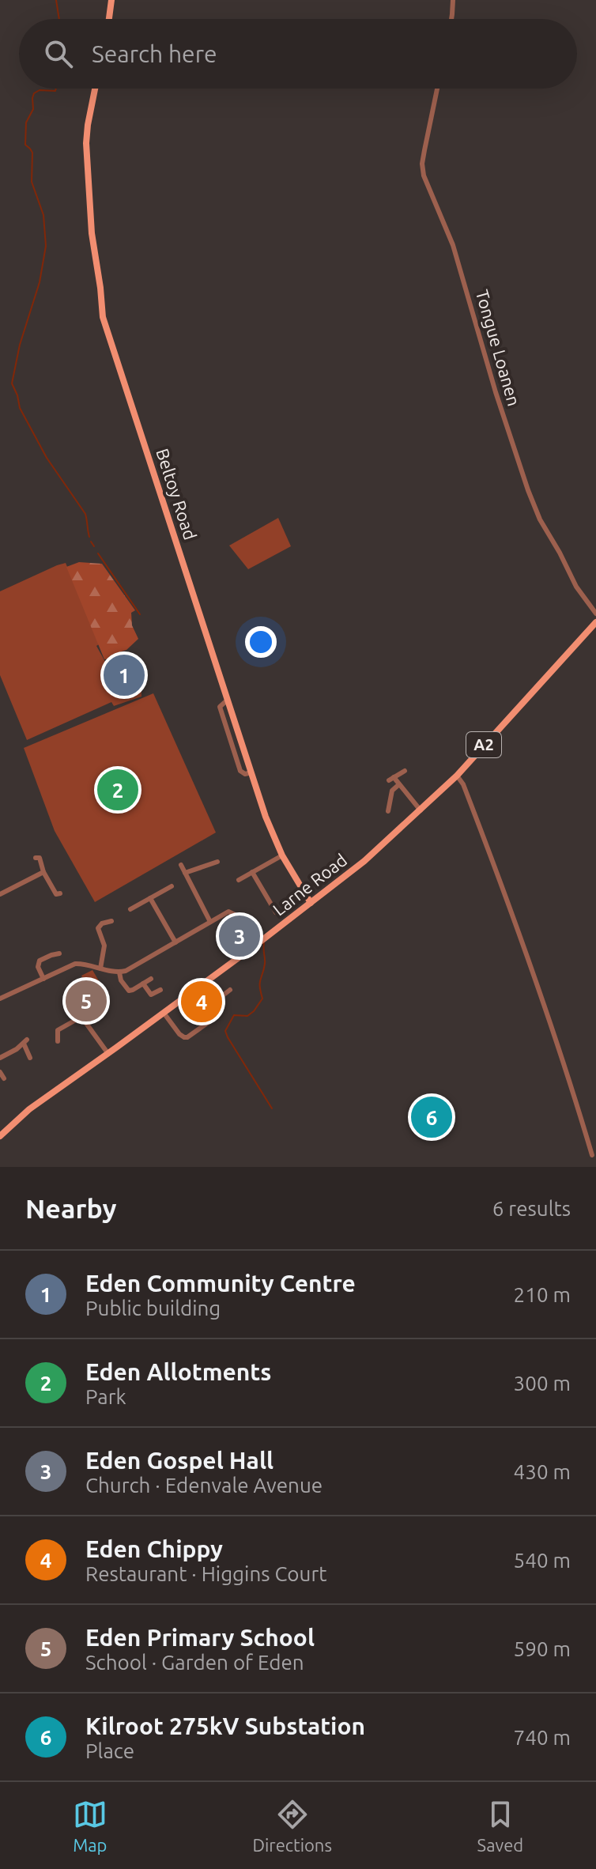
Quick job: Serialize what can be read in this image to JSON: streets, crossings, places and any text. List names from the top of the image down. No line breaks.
{"streets":{"main road":["Beltoy Road","A2","Larne Road"],"street":["Tongue Loanen"]},"crossings":[["Beltoy Road","Larne Road"]],"page":{"search":"Search here","pins":["1","2","3","5","4","6"],"heading":["Nearby","6 results"],"list":[{"mark":"1","name":"Eden Community Centre","note":"Public building","value":"210 m"},{"mark":"2","name":"Eden Allotments","note":"Park","value":"300 m"},{"mark":"3","name":"Eden Gospel Hall","note":"Church · Edenvale Avenue","value":"430 m"},{"mark":"4","name":"Eden Chippy","note":"Restaurant · Higgins Court","value":"540 m"},{"mark":"5","name":"Eden Primary School","note":"School · Garden of Eden","value":"590 m"},{"mark":"6","name":"Kilroot 275kV Substation","note":"Place","value":"740 m"}],"nav":["Map","Directions","Saved"]}}
